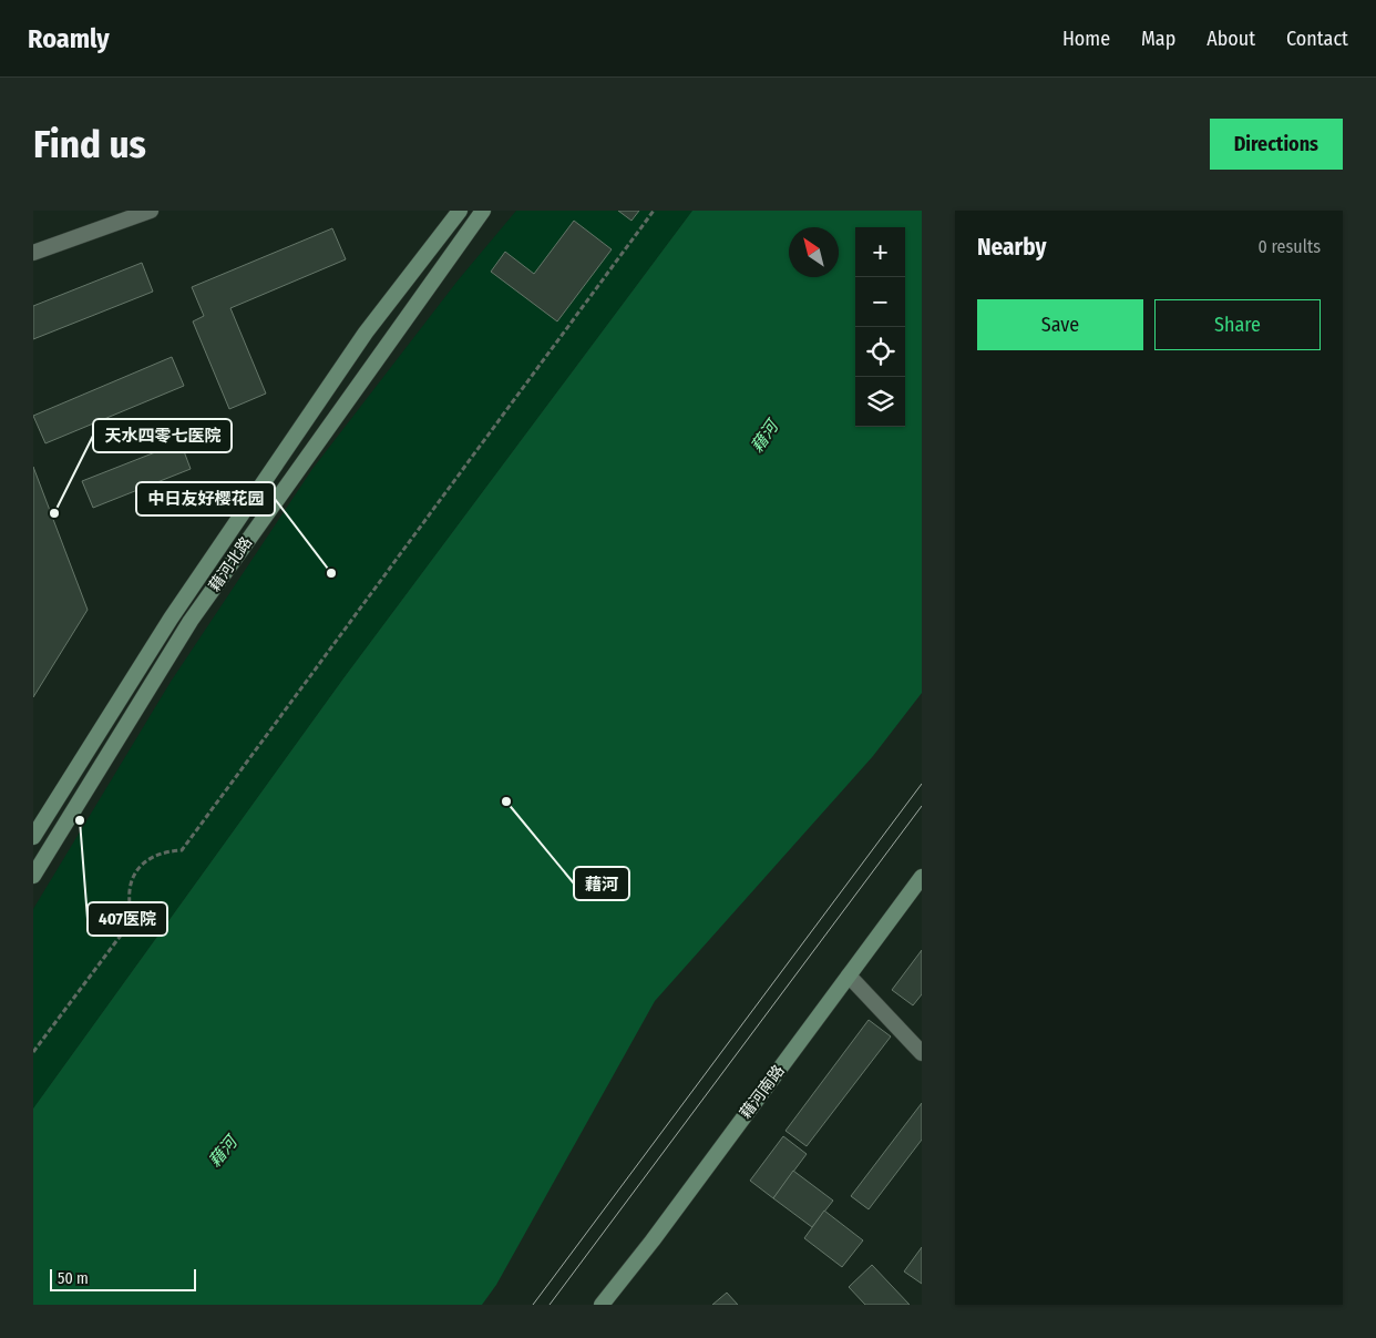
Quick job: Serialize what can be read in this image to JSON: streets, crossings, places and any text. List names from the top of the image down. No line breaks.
{"streets":{"main road":["藉河北路","藉河南路"]},"water":["藉河"],"places":["天水四零七医院","中日友好樱花园","藉河","407医院"],"scale_bar":"50 m","north":"top left","page":{"header":"Roamly","nav":["Home","Map","About","Contact"],"buttons":["Directions",["Save","Share"]],"title":"Find us","heading":["Nearby","0 results"],"map_buttons":["+","−"],"scale":"50 m"}}
